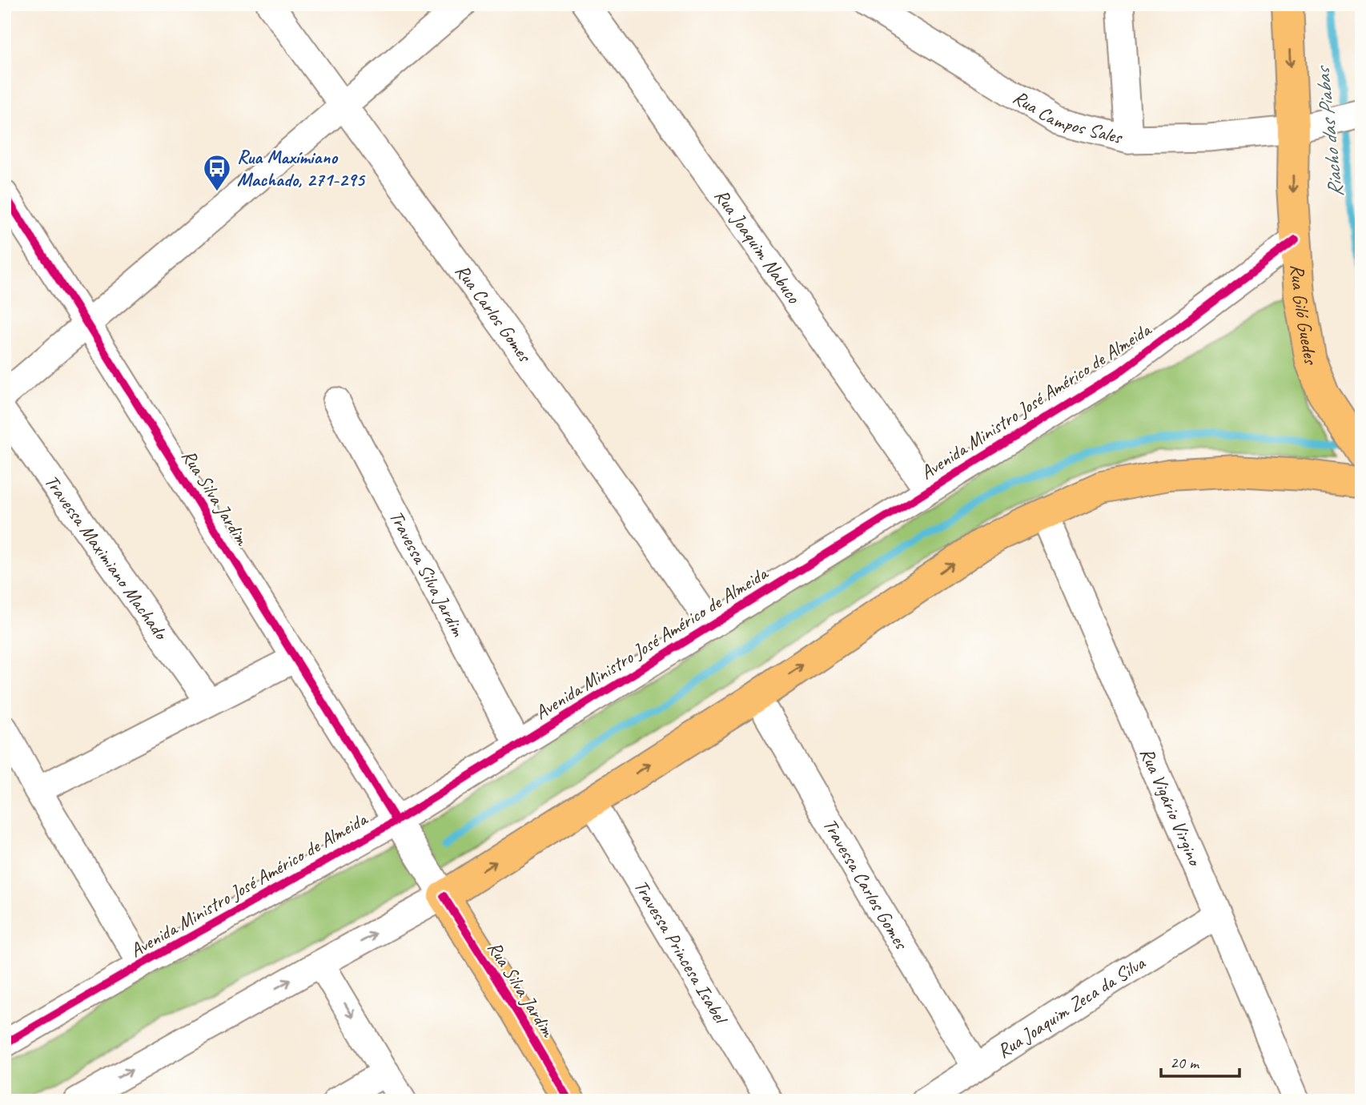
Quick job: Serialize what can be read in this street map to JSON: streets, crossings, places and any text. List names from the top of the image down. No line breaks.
{"streets":{"main road":["Rua Giló Guedes","Rua Silva Jardim"],"street":["Rua Campos Sales","Rua Joaquim Nabuco","Rua Carlos Gomes","Avenida Ministro José Américo de Almeida","Travessa Maximiano Machado","Travessa Silva Jardim","Rua Vigário Virgino","Travessa Carlos Gomes","Travessa Princesa Isabel","Rua Joaquim Zeca da Silva"]},"crossings":[["Rua Campos Sales","Rua Giló Guedes"],["Rua Joaquim Nabuco","Avenida Ministro José Américo de Almeida"],["Rua Carlos Gomes","Avenida Ministro José Américo de Almeida"],["Rua Giló Guedes","Avenida Ministro José Américo de Almeida"],["Avenida Ministro José Américo de Almeida","Rua Silva Jardim"],["Avenida Ministro José Américo de Almeida","Travessa Silva Jardim"],["Rua Vigário Virgino","Rua Joaquim Zeca da Silva"],["Travessa Carlos Gomes","Rua Joaquim Zeca da Silva"]],"one_way":["Rua Giló Guedes"],"water":["Riacho das Piabas"],"places":{"bus stop":["Rua Maxímiano Machado, 271-295"]},"scale_bar":"20 m"}
